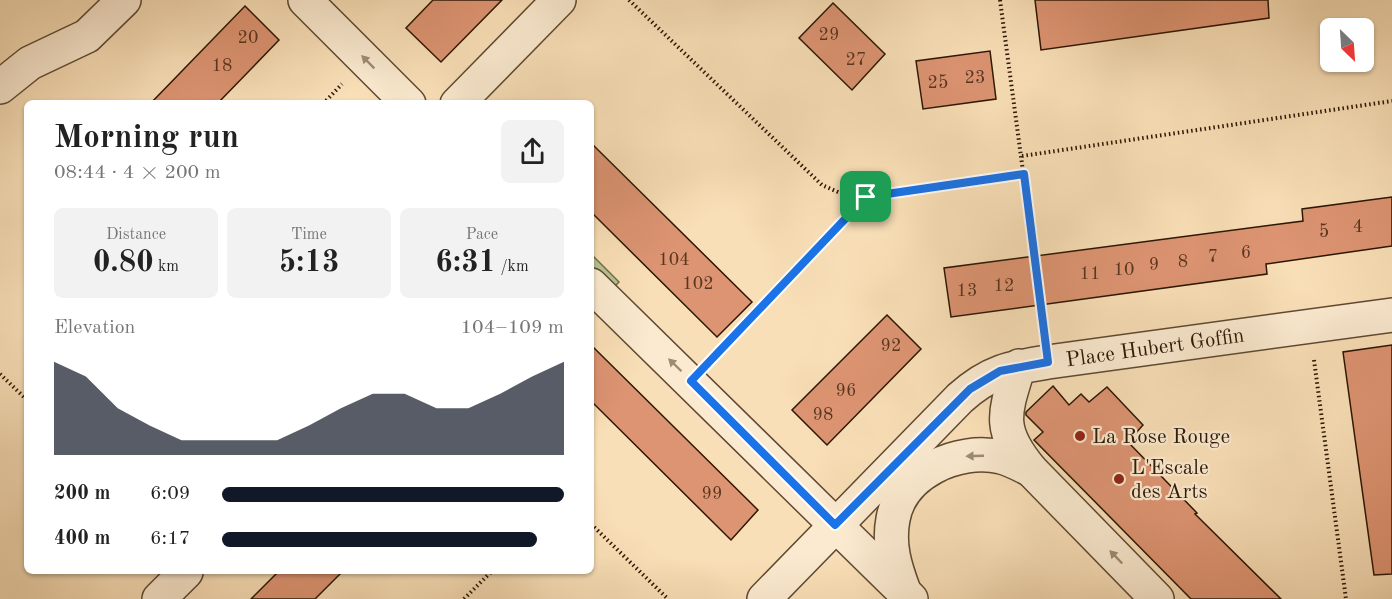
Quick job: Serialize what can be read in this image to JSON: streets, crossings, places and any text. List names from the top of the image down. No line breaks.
{"streets":{"street":["Place Hubert Goffin"]},"places":["La Rose Rouge","L'Escale des Arts"],"house_numbers":["29","20","27","18","23","25","4","5","6","7","104","8","9","10","11","102","12","13","92","96","98","99"],"north":"bottom right","page":{"heading":["Morning run","08:44 · 4 × 200 m"],"stats":[["Distance","0.80 km"],["Time","5:13"],["Pace","6:31 /km"]],"chart":["Elevation","104–109 m"],"list":[{"name":"200 m","note":"6:09"},{"name":"400 m","note":"6:17"}]}}
